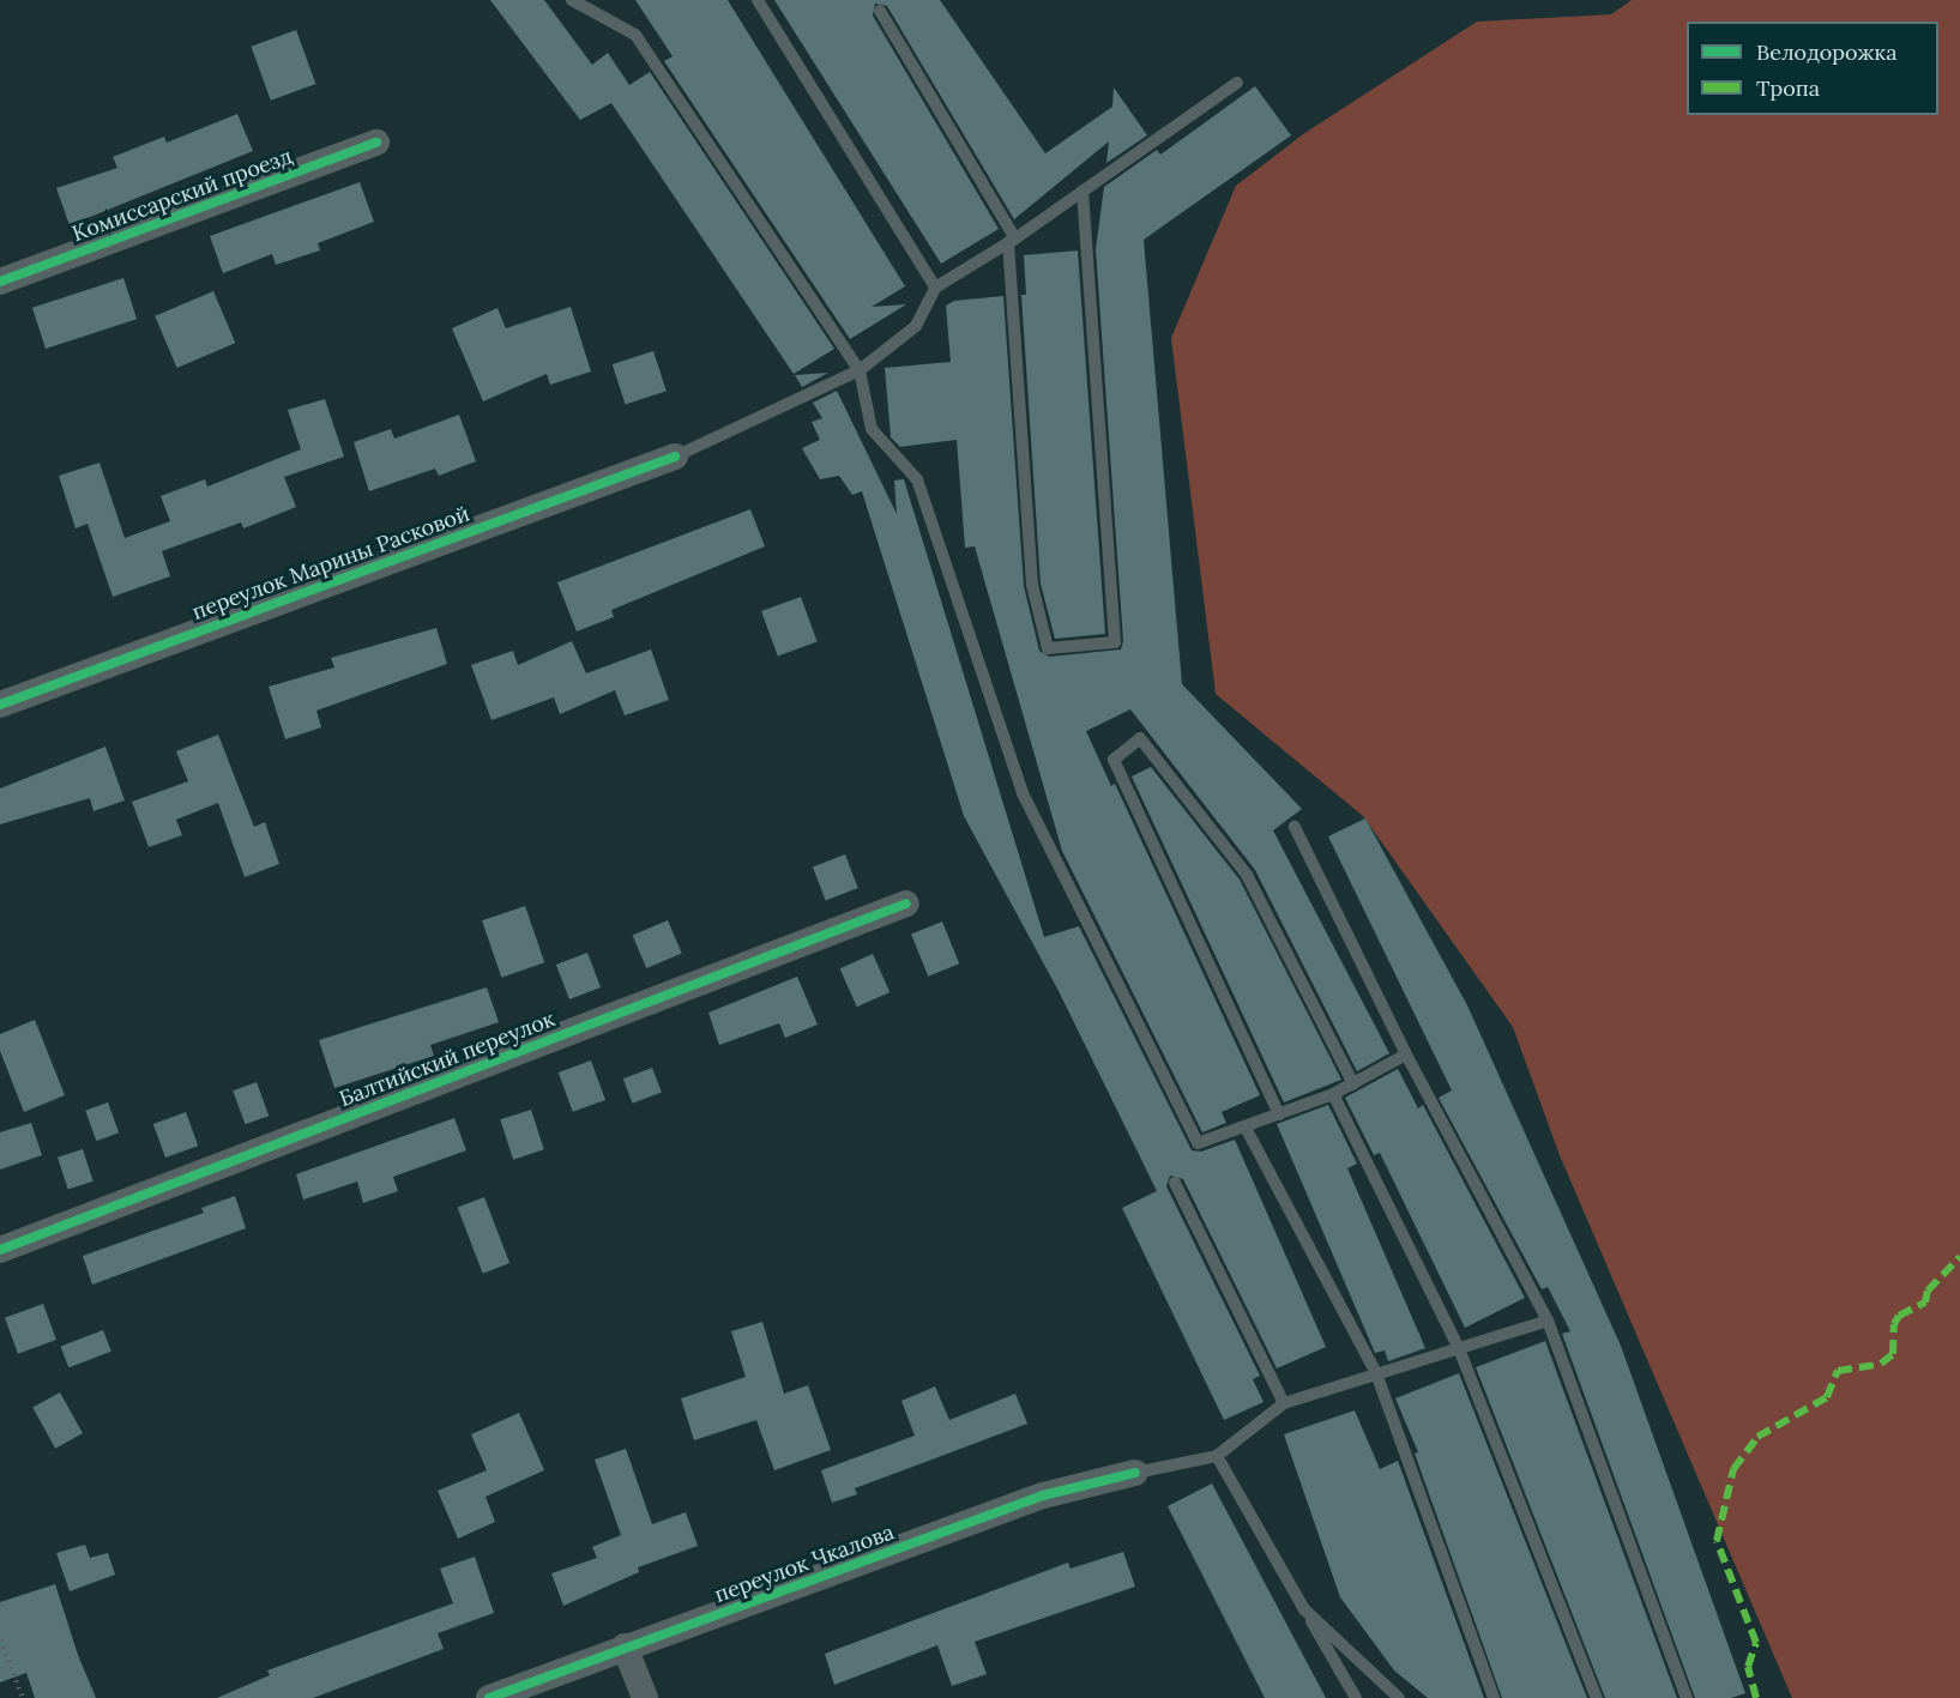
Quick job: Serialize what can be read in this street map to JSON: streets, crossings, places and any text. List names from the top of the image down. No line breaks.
{"streets":{"street":["Комиссарский проезд","переулок Марины Расковой","Балтийский переулок","переулок Чкалова"]},"legend":["Велодорожка","Тропа"]}
